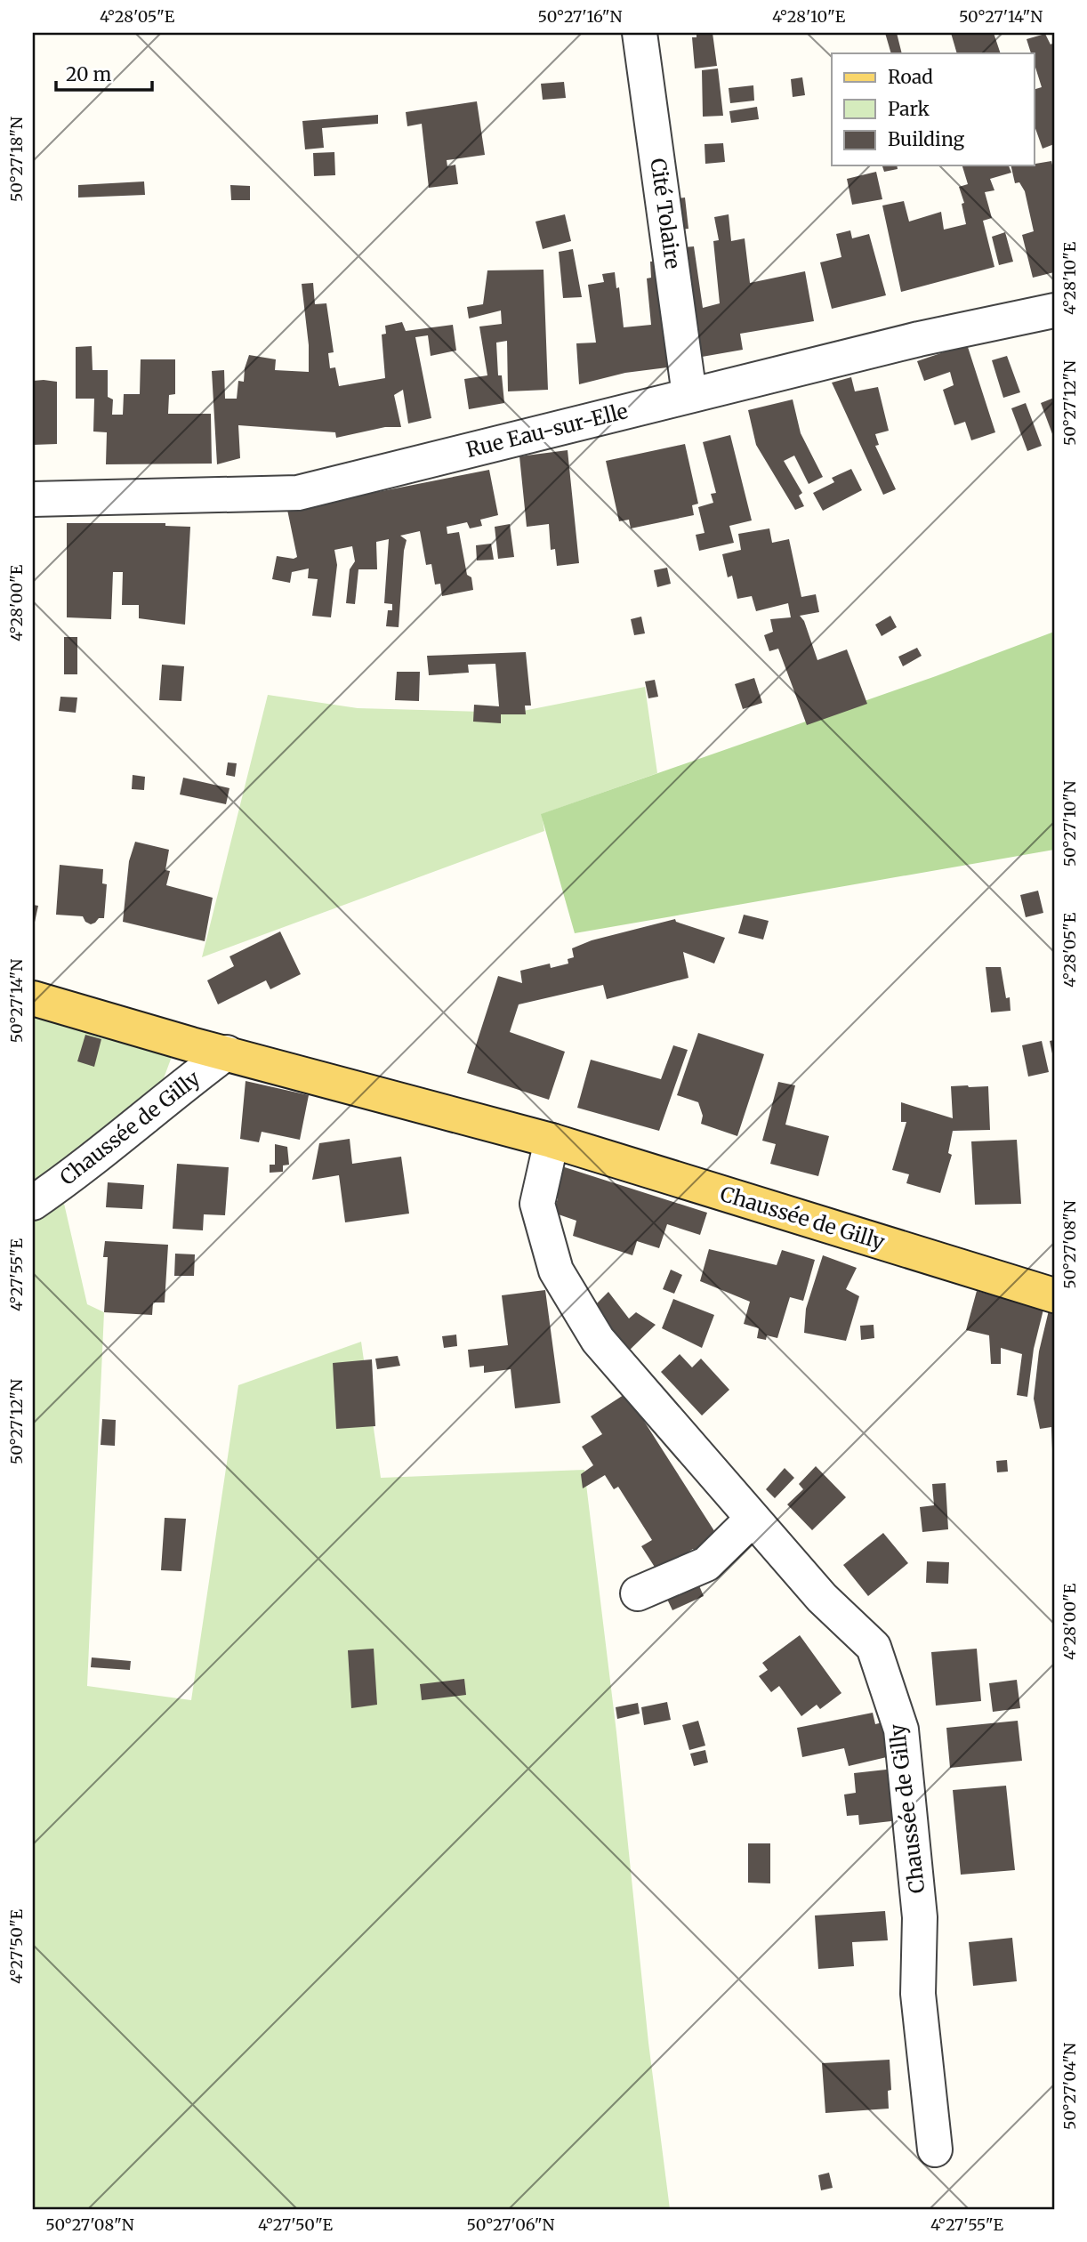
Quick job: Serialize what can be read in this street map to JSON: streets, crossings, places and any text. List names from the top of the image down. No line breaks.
{"streets":{"main road":["Chaussée de Gilly"],"street":["Cité Tolaire","Rue Eau-sur-Elle"]},"crossings":[["Cité Tolaire","Rue Eau-sur-Elle"]],"legend":["Road","Park","Building"],"scale_bar":"20 m","coordinates":["4°28'05\"E","50°27'16\"N","4°28'10\"E","50°27'14\"N","50°27'18\"N","50°27'12\"N","4°28'00\"E","50°27'10\"N","50°27'08\"N","4°27'55\"E","4°27'50\"E","50°27'04\"N","50°27'06\"N"]}
